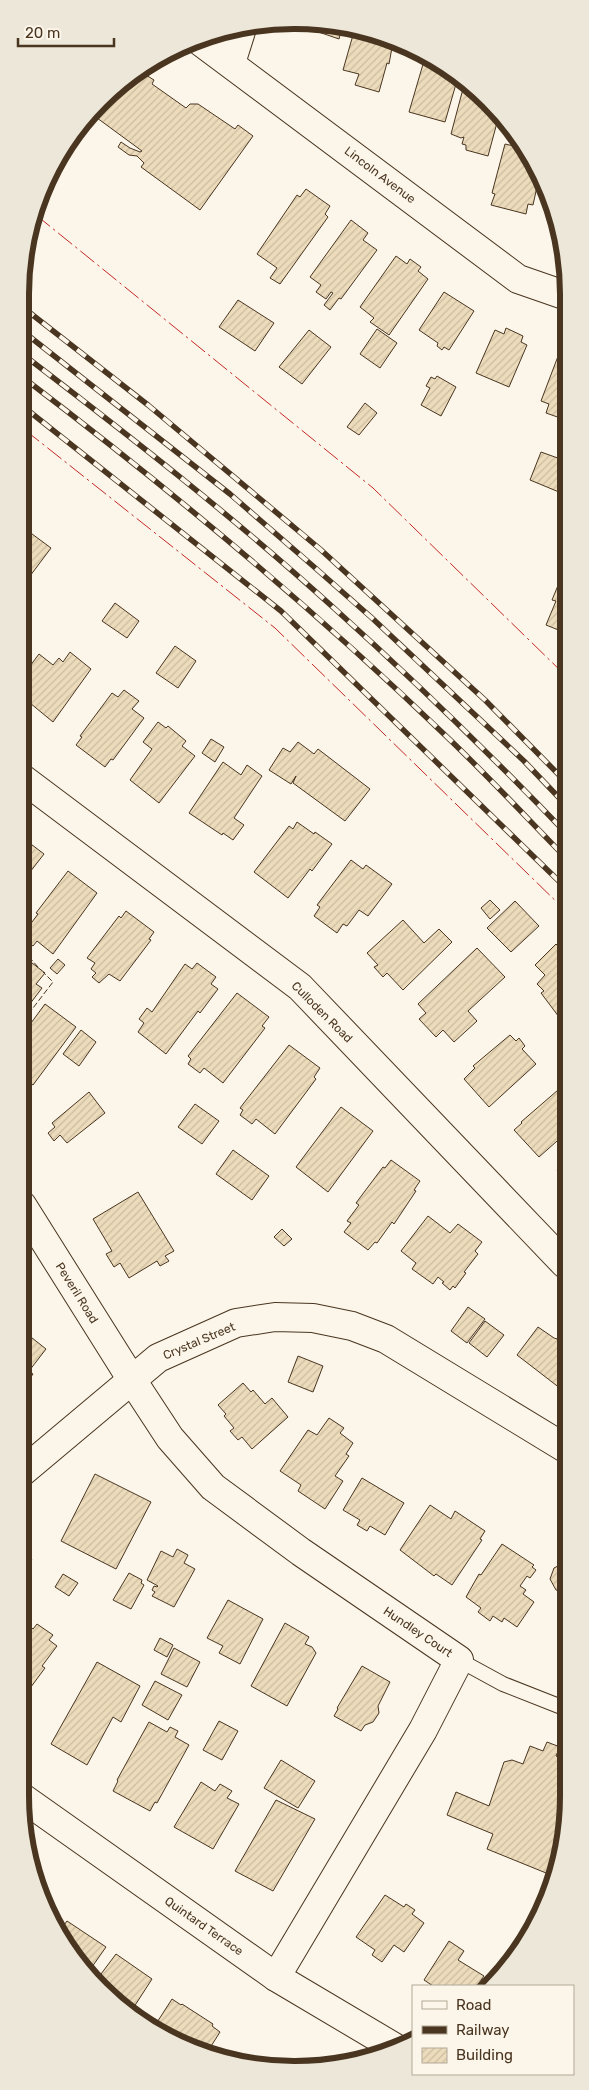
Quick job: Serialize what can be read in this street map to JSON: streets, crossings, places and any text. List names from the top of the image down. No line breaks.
{"streets":{"street":["Lincoln Avenue","Culloden Road","Peveril Road","Crystal Street","Hundley Court","Quintard Terrace"]},"crossings":[["Peveril Road","Crystal Street"],["Peveril Road","Hundley Court"],["Crystal Street","Hundley Court"],["Hundley Court","Quintard Terrace"]],"legend":["Road","Railway","Building"],"scale_bar":"20 m"}
